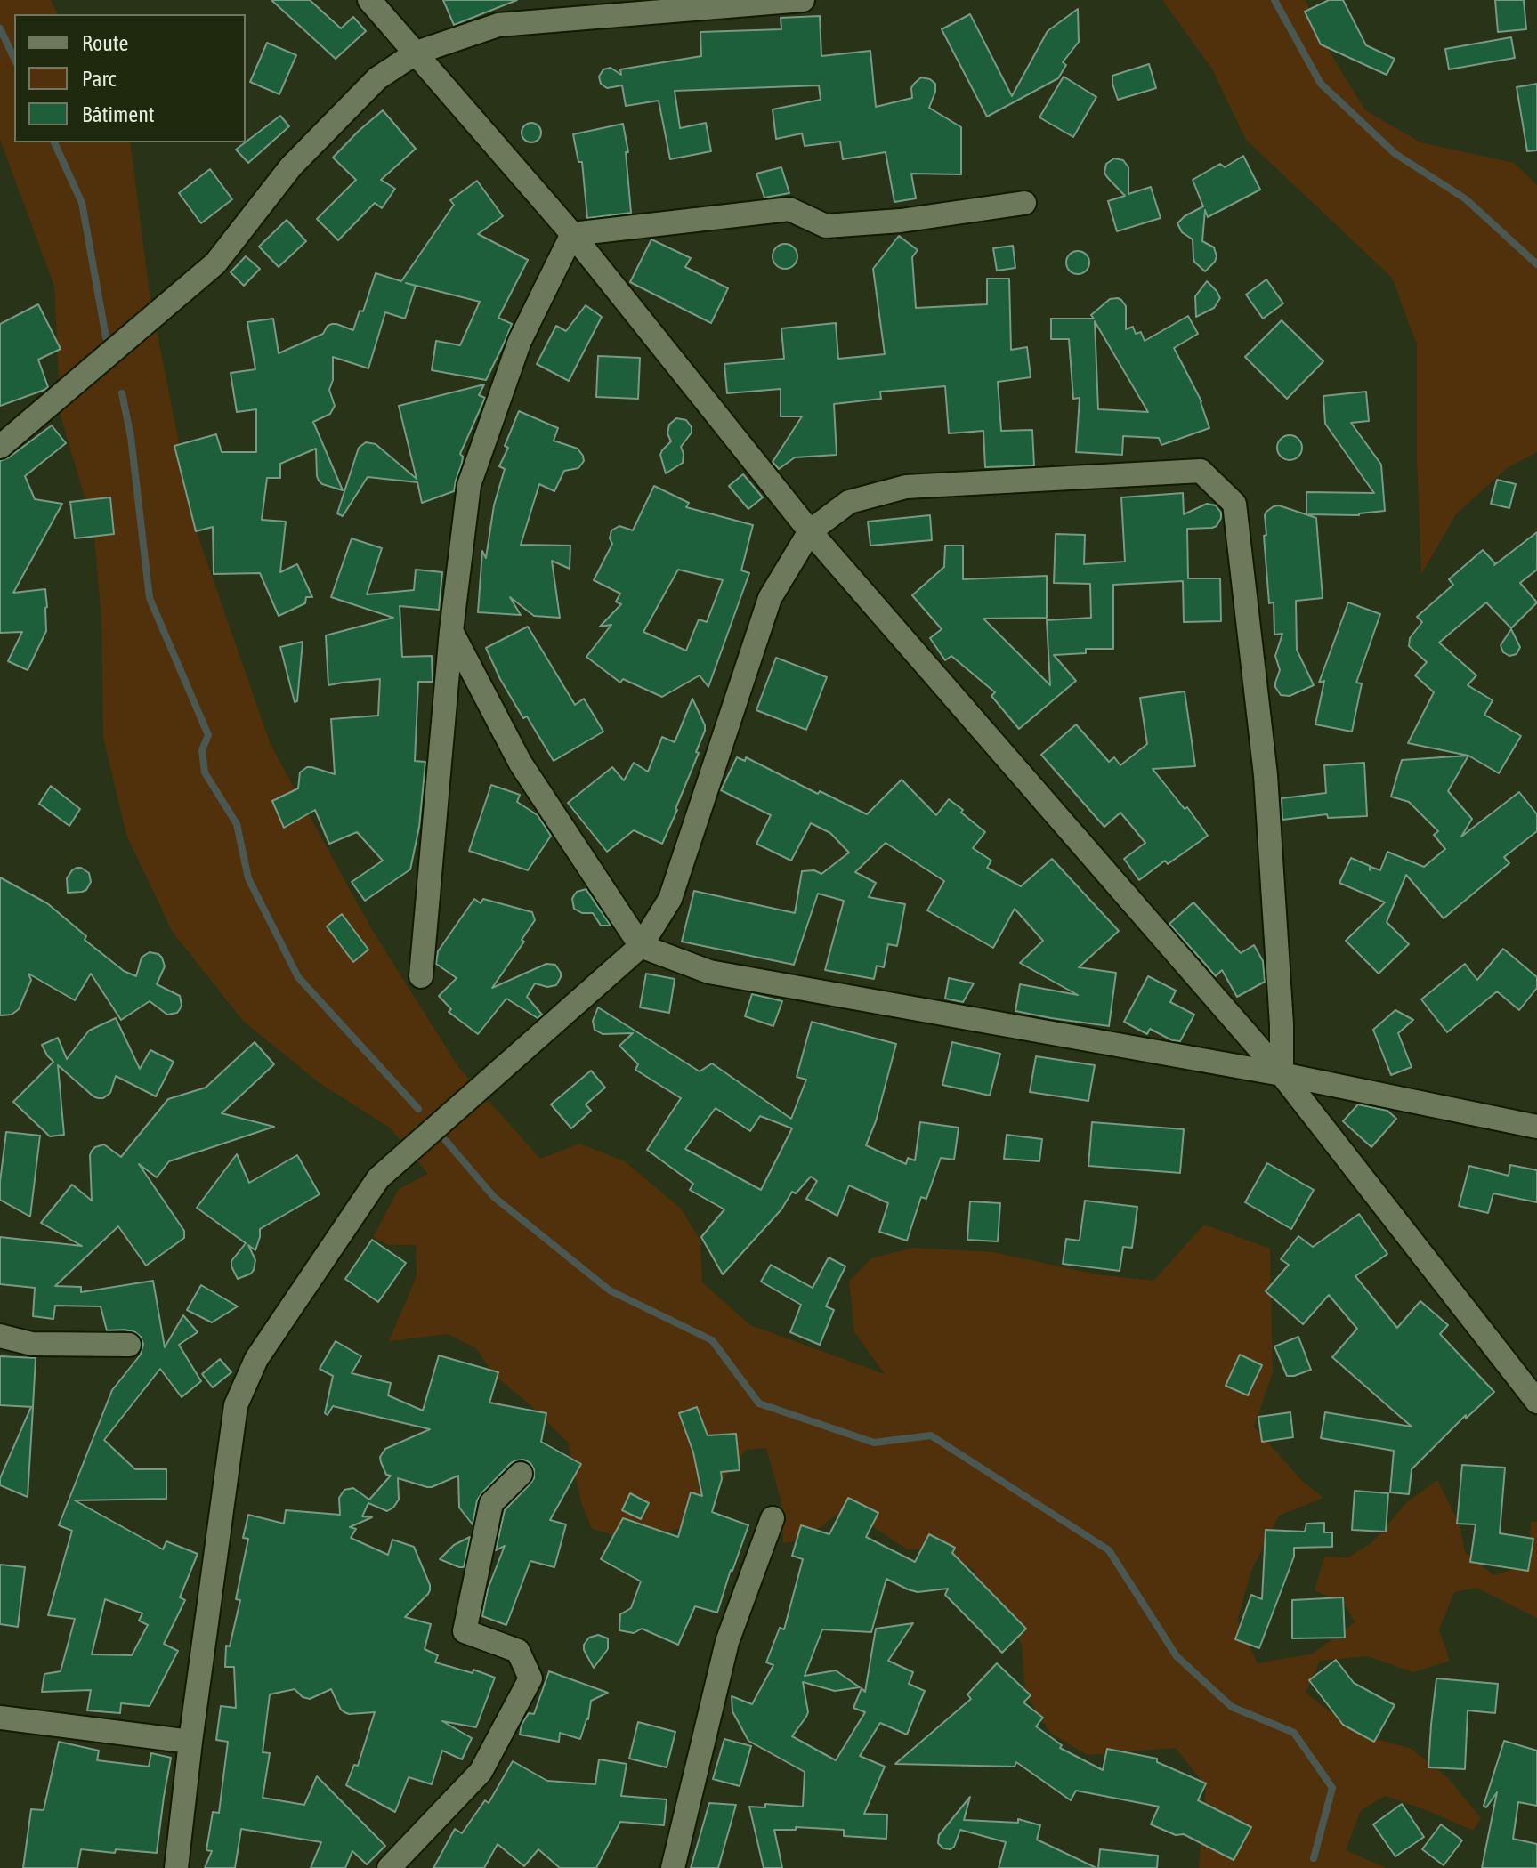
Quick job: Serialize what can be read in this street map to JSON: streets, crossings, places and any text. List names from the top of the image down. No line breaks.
{"legend":["Route","Parc","Bâtiment"]}
